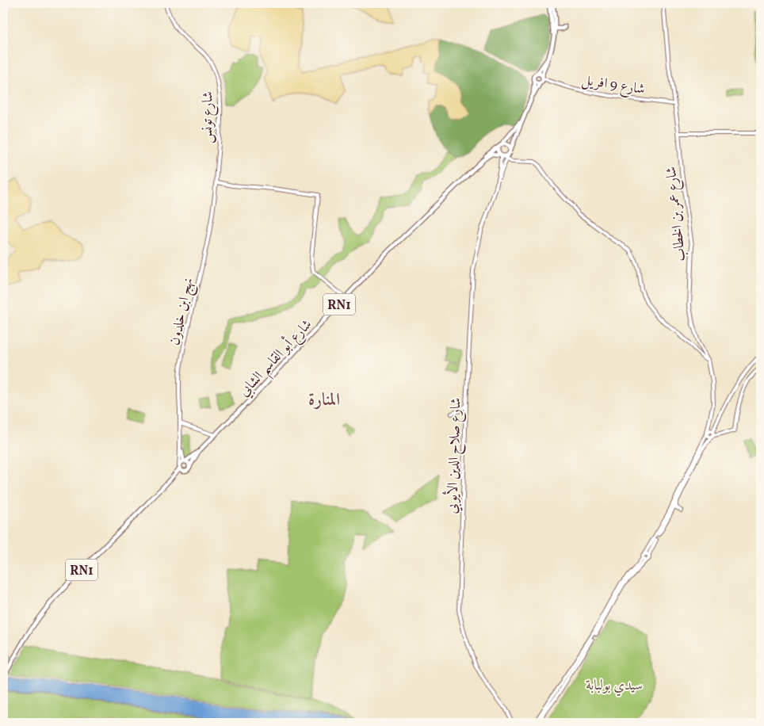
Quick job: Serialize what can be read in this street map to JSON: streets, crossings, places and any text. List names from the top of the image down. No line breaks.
{"streets":{"main road":["RN1","شارع أبو القاسم الشابي"],"street":["شارع 9 افريل","شارع تونس","شارع عمر بن الخطاب","نهج ابن خلدون","شارع صلاح الدين الأيوبي"]},"crossings":[["شارع 9 افريل","شارع عمر بن الخطاب"],["شارع 9 افريل","RN1"],["شارع تونس","نهج ابن خلدون"],["RN1","شارع أبو القاسم الشابي"],["RN1","شارع صلاح الدين الأيوبي"],["شارع أبو القاسم الشابي","شارع صلاح الدين الأيوبي"]],"districts":["المنارة"],"parks":["سيدي بولبابة"]}
